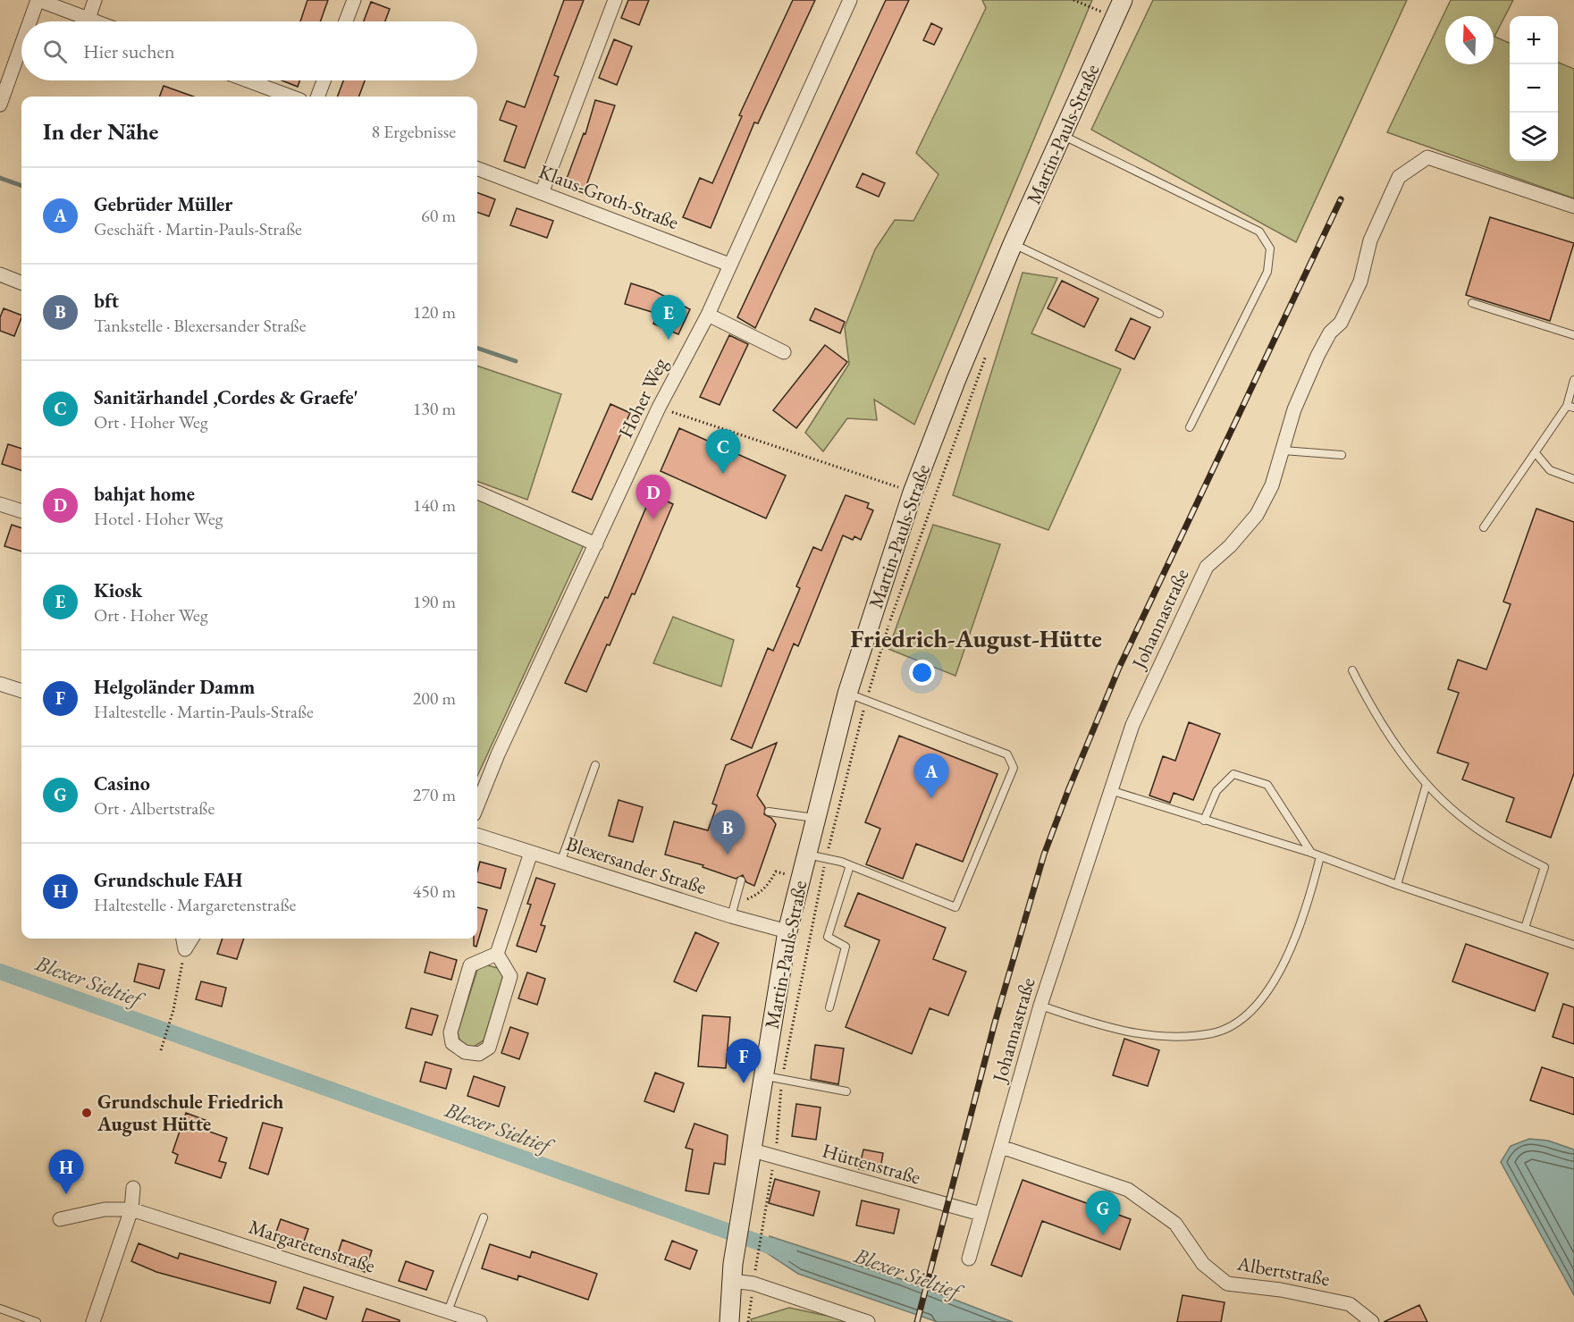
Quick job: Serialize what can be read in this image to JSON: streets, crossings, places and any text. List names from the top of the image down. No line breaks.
{"streets":{"street":["Martin-Pauls-Straße","Klaus-Groth-Straße","Hoher Weg","Johannastraße","Blexersander Straße","Hüttenstraße","Margaretenstraße","Albertstraße"]},"crossings":[["Martin-Pauls-Straße","Blexersander Straße"],["Martin-Pauls-Straße","Hüttenstraße"],["Klaus-Groth-Straße","Hoher Weg"],["Johannastraße","Hüttenstraße"],["Johannastraße","Albertstraße"]],"districts":["Friedrich-August-Hütte"],"water":["Blexer Sieltief"],"places":["Grundschule Friedrich August Hütte"],"north":"top","page":{"map_buttons":["+","−"],"search":"Hier suchen","heading":["In der Nähe","8 Ergebnisse"],"list":[{"mark":"A","name":"Gebrüder Müller","note":"Geschäft · Martin-Pauls-Straße","value":"60 m"},{"mark":"B","name":"bft","note":"Tankstelle · Blexersander Straße","value":"120 m"},{"mark":"C","name":"Sanitärhandel ,Cordes & Graefe'","note":"Ort · Hoher Weg","value":"130 m"},{"mark":"D","name":"bahjat home","note":"Hotel · Hoher Weg","value":"140 m"},{"mark":"E","name":"Kiosk","note":"Ort · Hoher Weg","value":"190 m"},{"mark":"F","name":"Helgoländer Damm","note":"Haltestelle · Martin-Pauls-Straße","value":"200 m"},{"mark":"G","name":"Casino","note":"Ort · Albertstraße","value":"270 m"},{"mark":"H","name":"Grundschule FAH","note":"Haltestelle · Margaretenstraße","value":"450 m"}],"pins":["E","C","D","A","B","F","H","G"]}}
